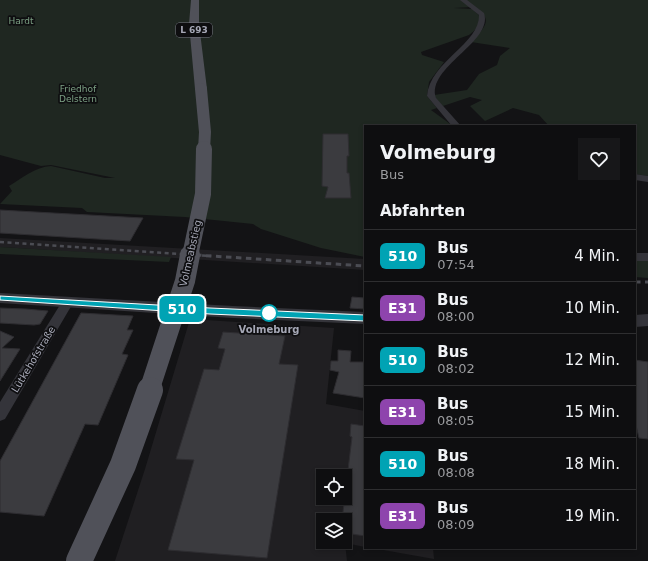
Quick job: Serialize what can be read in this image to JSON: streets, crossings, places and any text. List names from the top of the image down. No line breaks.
{"streets":{"main road":["L 693","Volmeabstieg"],"street":["Lütkehofstraße"]},"parks":["Hardt","Friedhof Delstern"],"places":["Volmeburg"],"lines":["bus line 510"],"page":{"on_map":"510","heading":[["Volmeburg","Bus"],"Abfahrten"],"list":[{"mark":"510","name":"Bus","note":"07:54","value":"4 Min."},{"mark":"E31","name":"Bus","note":"08:00","value":"10 Min."},{"mark":"510","name":"Bus","note":"08:02","value":"12 Min."},{"mark":"E31","name":"Bus","note":"08:05","value":"15 Min."},{"mark":"510","name":"Bus","note":"08:08","value":"18 Min."},{"mark":"E31","name":"Bus","note":"08:09","value":"19 Min."}]}}
